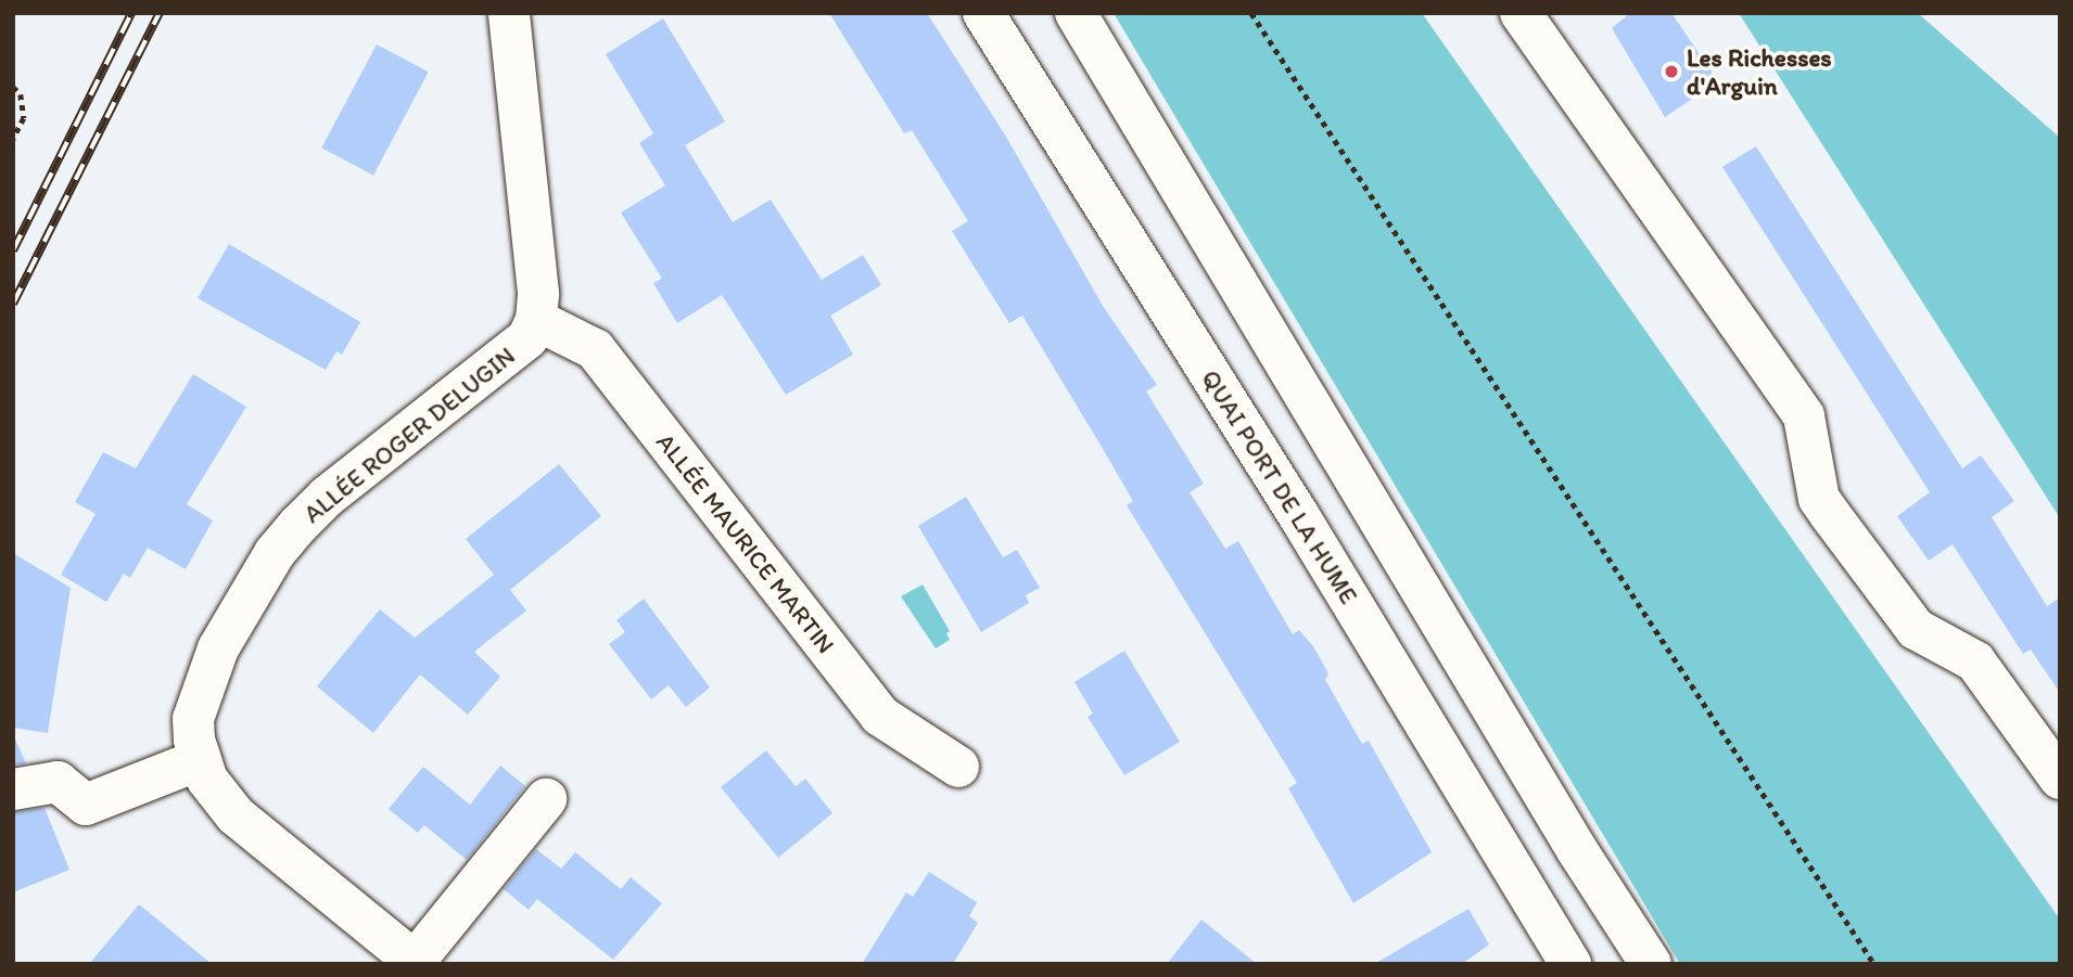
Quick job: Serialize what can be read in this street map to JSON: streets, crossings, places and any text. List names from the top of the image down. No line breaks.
{"streets":{"street":["ALLÉE ROGER DELUGIN","QUAI PORT DE LA HUME","ALLÉE MAURICE MARTIN"]},"crossings":[["ALLÉE ROGER DELUGIN","ALLÉE MAURICE MARTIN"]],"places":["Les Richesses d'Arguin"]}
